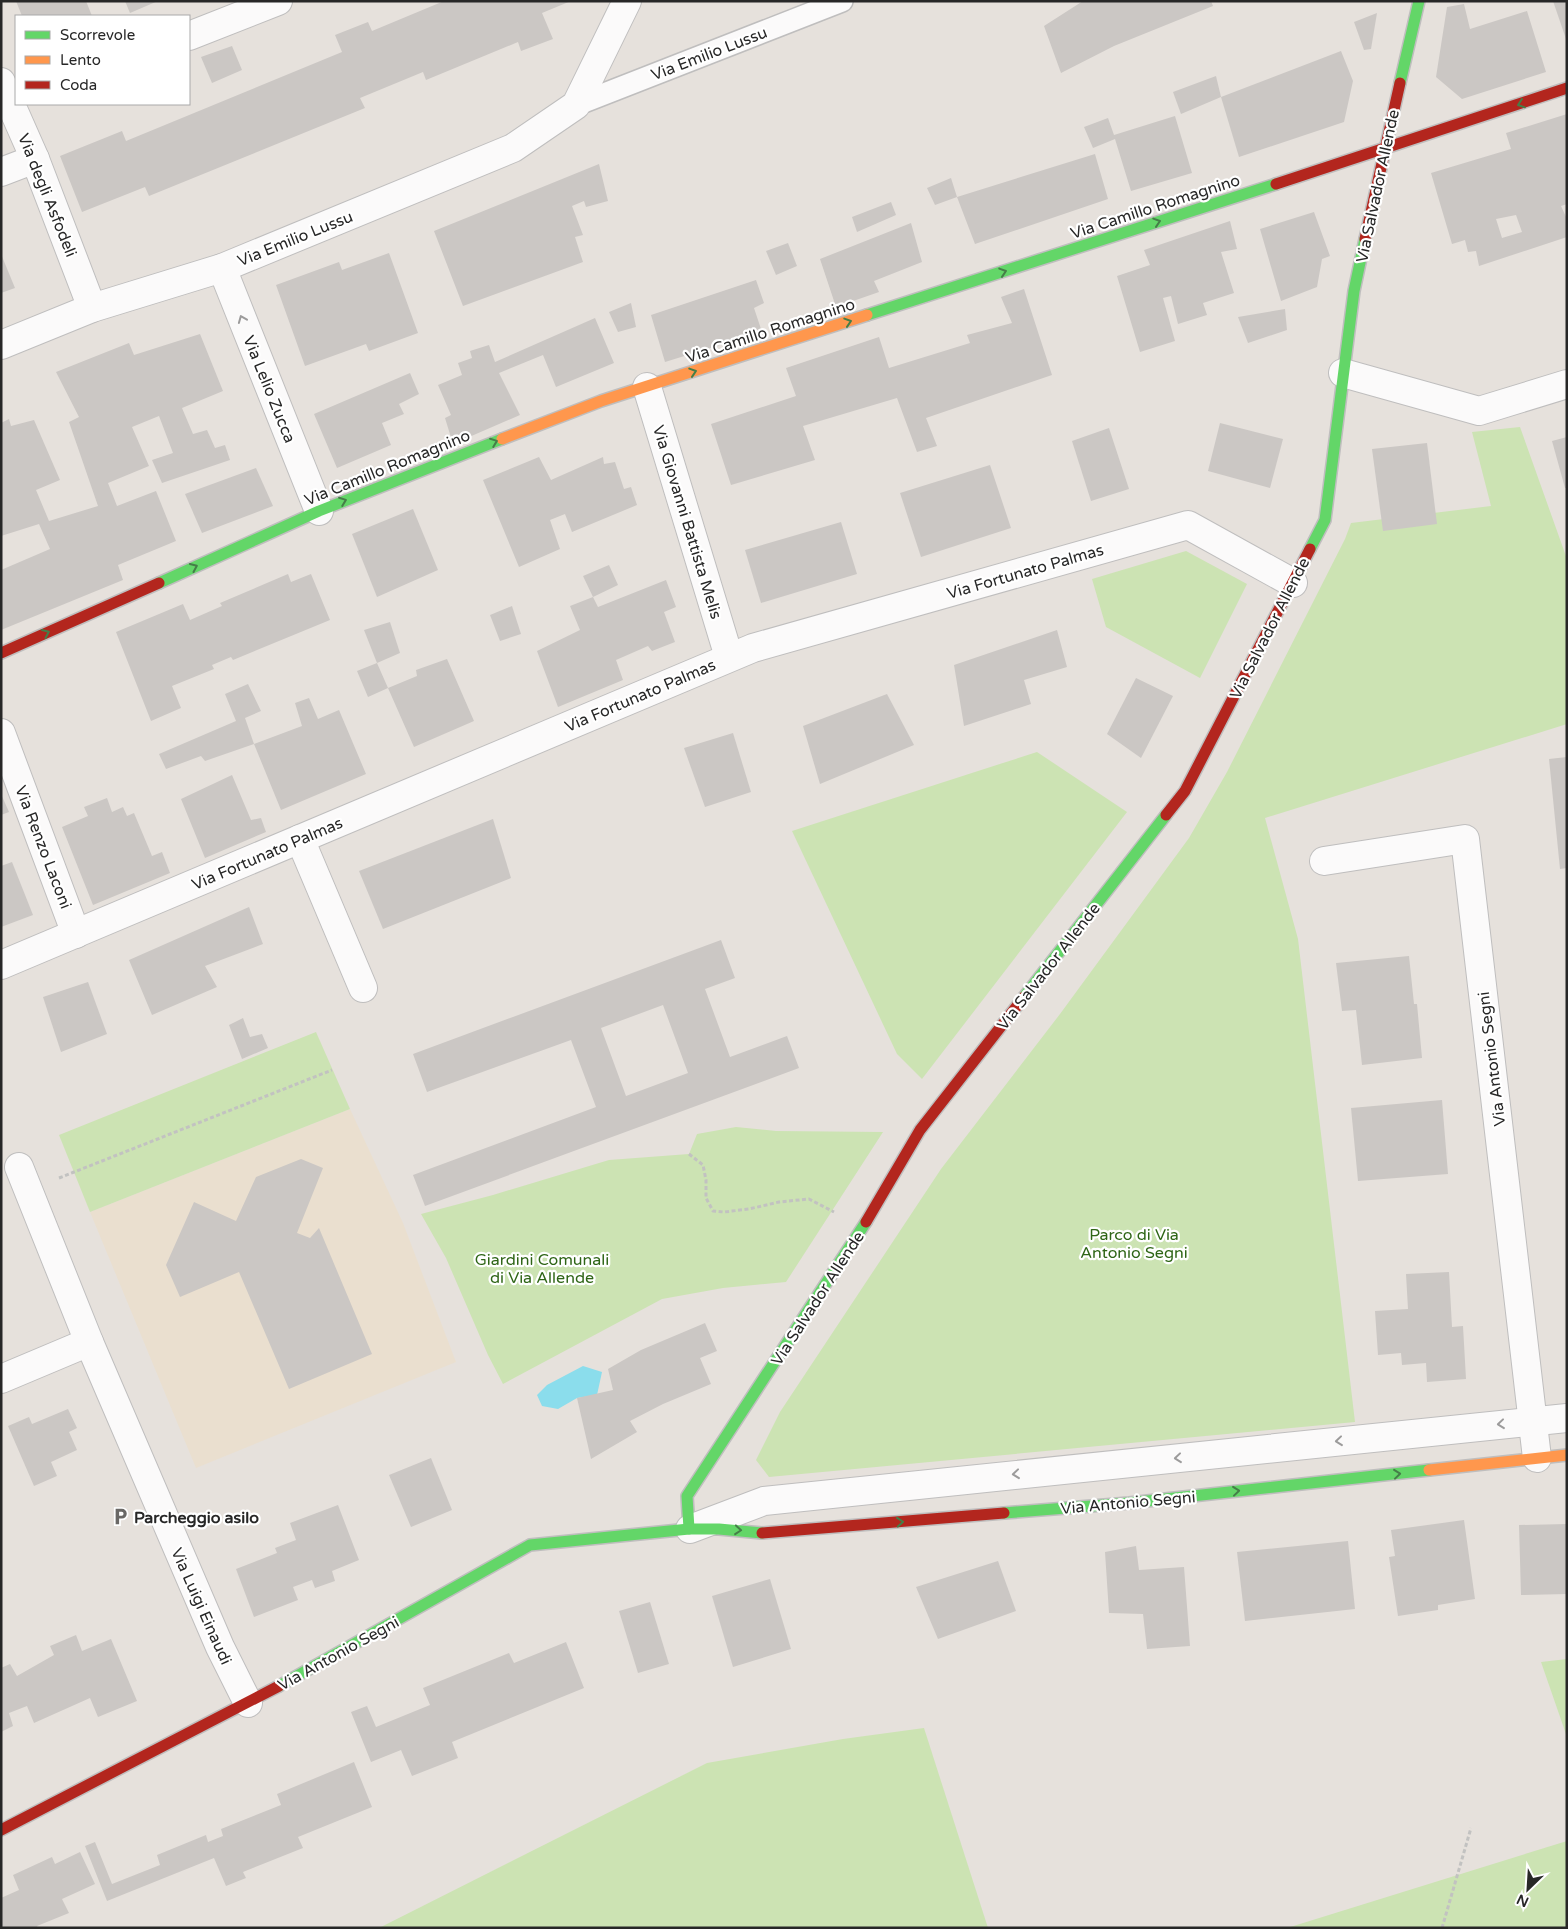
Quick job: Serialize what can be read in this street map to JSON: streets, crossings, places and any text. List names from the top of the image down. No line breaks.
{"streets":{"street":["Via Emilio Lussu","Via Salvador Allende","Via degli Asfodeli","Via Camillo Romagnino","Via Lelio Zucca","Via Giovanni Battista Melis","Via Fortunato Palmas","Via Renzo Laconi","Via Antonio Segni","Via Luigi Einaudi"]},"crossings":[["Via Emilio Lussu","Via degli Asfodeli"],["Via Emilio Lussu","Via Lelio Zucca"],["Via Salvador Allende","Via Camillo Romagnino"],["Via Salvador Allende","Via Fortunato Palmas"],["Via Salvador Allende","Via Antonio Segni"],["Via Camillo Romagnino","Via Lelio Zucca"],["Via Camillo Romagnino","Via Giovanni Battista Melis"],["Via Giovanni Battista Melis","Via Fortunato Palmas"],["Via Fortunato Palmas","Via Renzo Laconi"],["Via Antonio Segni","Via Luigi Einaudi"]],"one_way":["Via Lelio Zucca"],"parks":["Parco di Via Antonio Segni","Giardini Comunali di Via Allende"],"places":{"parking":["Parcheggio asilo"]},"legend":["Scorrevole","Lento","Coda"],"north":"bottom left"}
